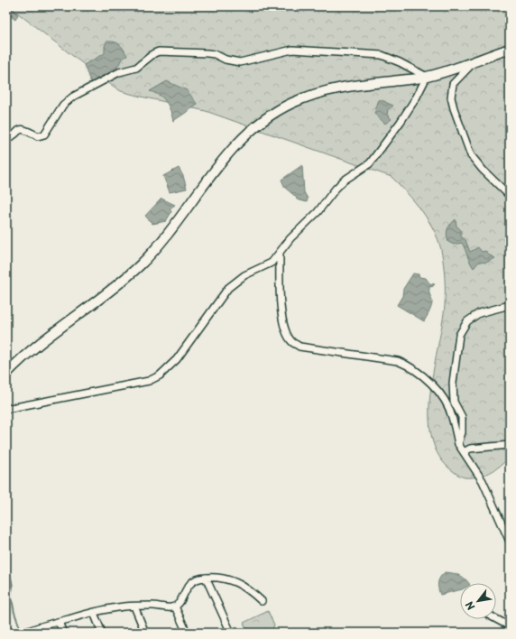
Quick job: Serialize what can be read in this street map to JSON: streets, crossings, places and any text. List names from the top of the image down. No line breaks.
{"north":"bottom left"}
